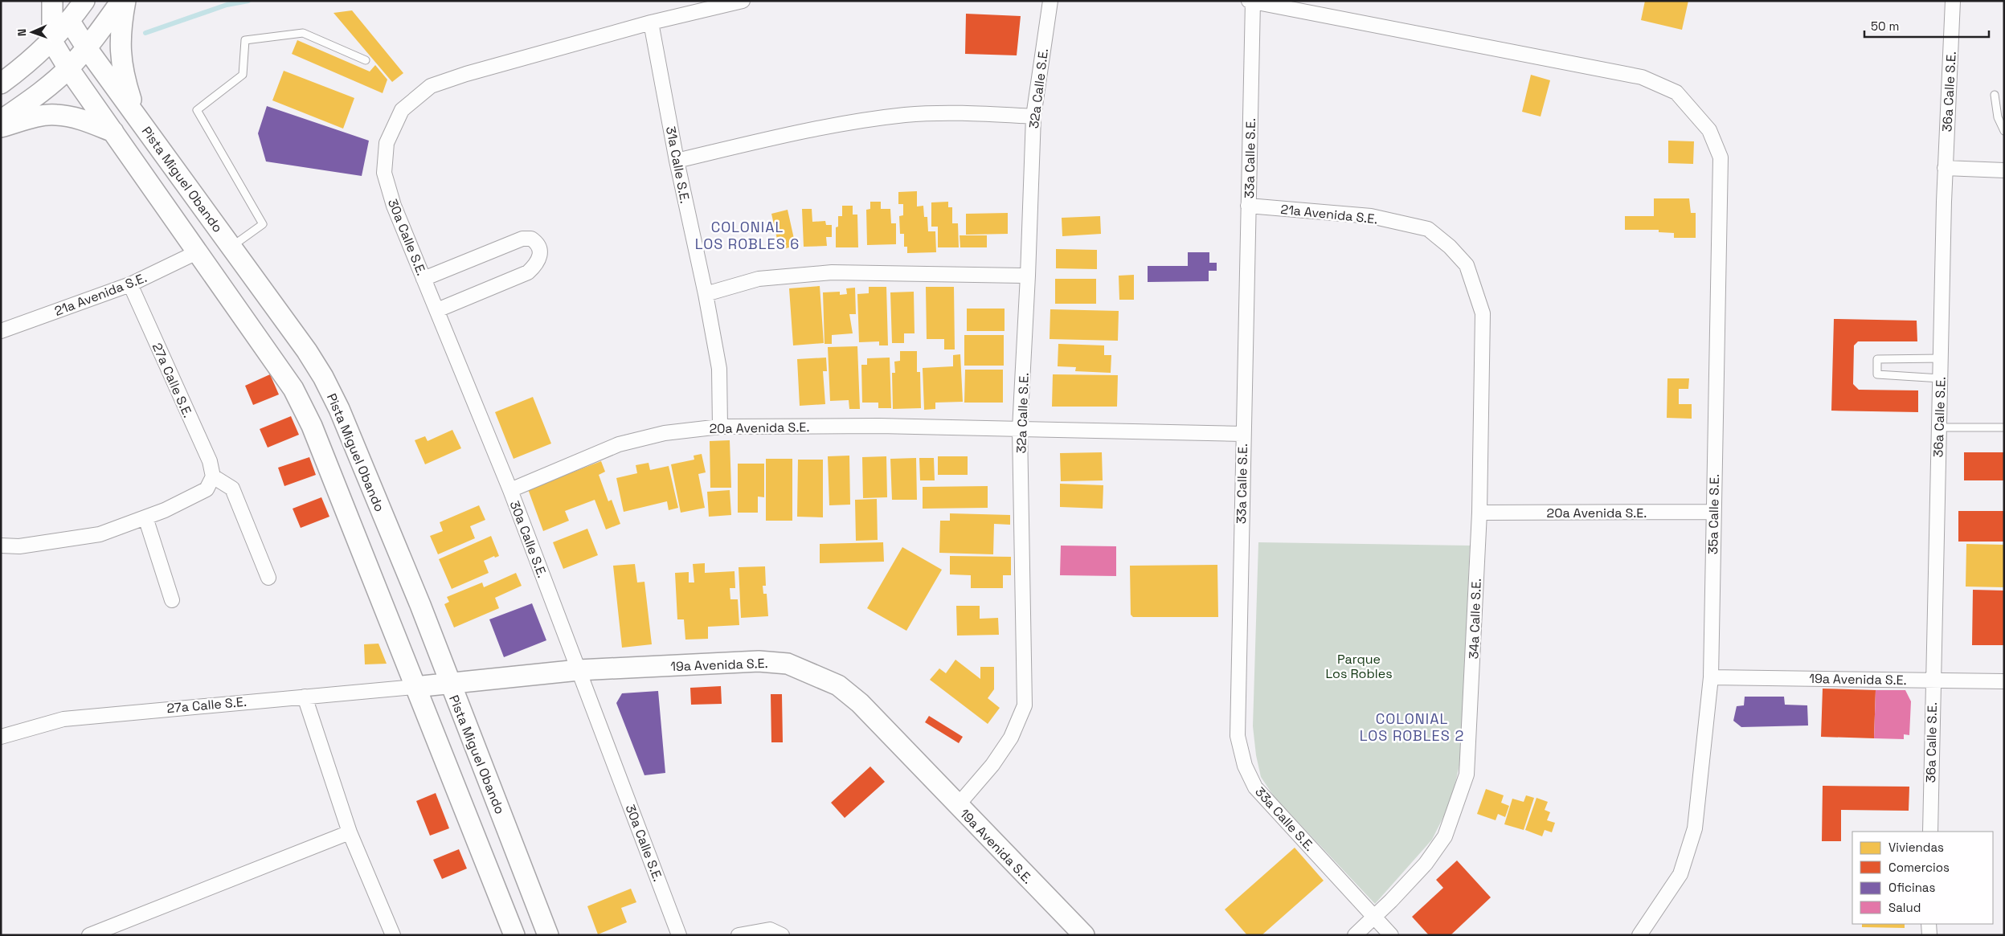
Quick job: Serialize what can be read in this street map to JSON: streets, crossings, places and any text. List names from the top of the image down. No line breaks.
{"streets":{"main road":["Pista Miguel Obando","19a Avenida S.E."],"street":["32a Calle S.E.","36a Calle S.E.","33a Calle S.E.","31a Calle S.E.","21a Avenida S.E.","30a Calle S.E.","27a Calle S.E.","20a Avenida S.E.","35a Calle S.E.","34a Calle S.E."]},"crossings":[["32a Calle S.E.","20a Avenida S.E."],["32a Calle S.E.","19a Avenida S.E."],["36a Calle S.E.","19a Avenida S.E."],["33a Calle S.E.","21a Avenida S.E."],["33a Calle S.E.","20a Avenida S.E."],["33a Calle S.E.","35a Calle S.E."],["33a Calle S.E.","34a Calle S.E."],["31a Calle S.E.","30a Calle S.E."],["31a Calle S.E.","20a Avenida S.E."],["Pista Miguel Obando","19a Avenida S.E."],["21a Avenida S.E.","27a Calle S.E."],["21a Avenida S.E.","34a Calle S.E."],["30a Calle S.E.","20a Avenida S.E."],["30a Calle S.E.","19a Avenida S.E."],["27a Calle S.E.","19a Avenida S.E."],["20a Avenida S.E.","35a Calle S.E."],["20a Avenida S.E.","34a Calle S.E."],["35a Calle S.E.","19a Avenida S.E."]],"districts":["COLONIAL LOS ROBLES 6","COLONIAL LOS ROBLES 2"],"parks":["Parque Los Robles"],"legend":["Viviendas","Comercios","Oficinas","Salud"],"scale_bar":"50 m","north":"left"}
